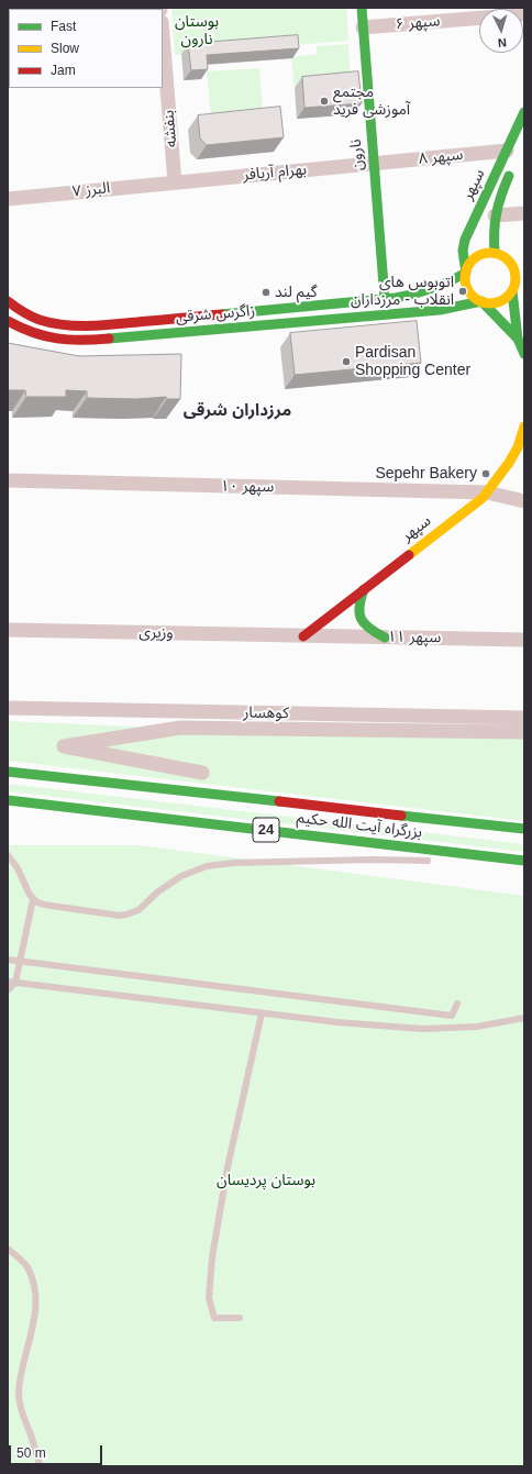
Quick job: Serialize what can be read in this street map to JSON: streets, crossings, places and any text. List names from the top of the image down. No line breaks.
{"streets":{"main road":["نارون","سپهر","زاگرس شرقی","بزرگراه آیت الله حکیم","24"],"street":["سپهر ۶","بنفشه","سپهر ۸","بهرام آریافر","البرز ۷","سپهر ۱۰","وزیری","سپهر ۱۱","کوهسار"]},"crossings":[["سپهر ۶","نارون"],["بنفشه","بهرام آریافر"],["بنفشه","البرز ۷"],["نارون","سپهر ۸"],["نارون","بهرام آریافر"],["نارون","زاگرس شرقی"],["سپهر ۸","بهرام آریافر"],["سپهر ۸","سپهر"],["بهرام آریافر","البرز ۷"],["سپهر","زاگرس شرقی"],["سپهر","سپهر ۱۰"],["سپهر","وزیری"],["سپهر","سپهر ۱۱"],["وزیری","سپهر ۱۱"]],"districts":["مرزداران شرقی"],"parks":["بوستان نارون","بوستان پردیسان"],"places":["مجتمع آموزشی فرید","اتوبوس های انقلاب - مرزداران","گیم لند","Pardisan Shopping Center","Sepehr Bakery"],"legend":["Fast","Slow","Jam"],"scale_bar":"50 m","north":"bottom"}
